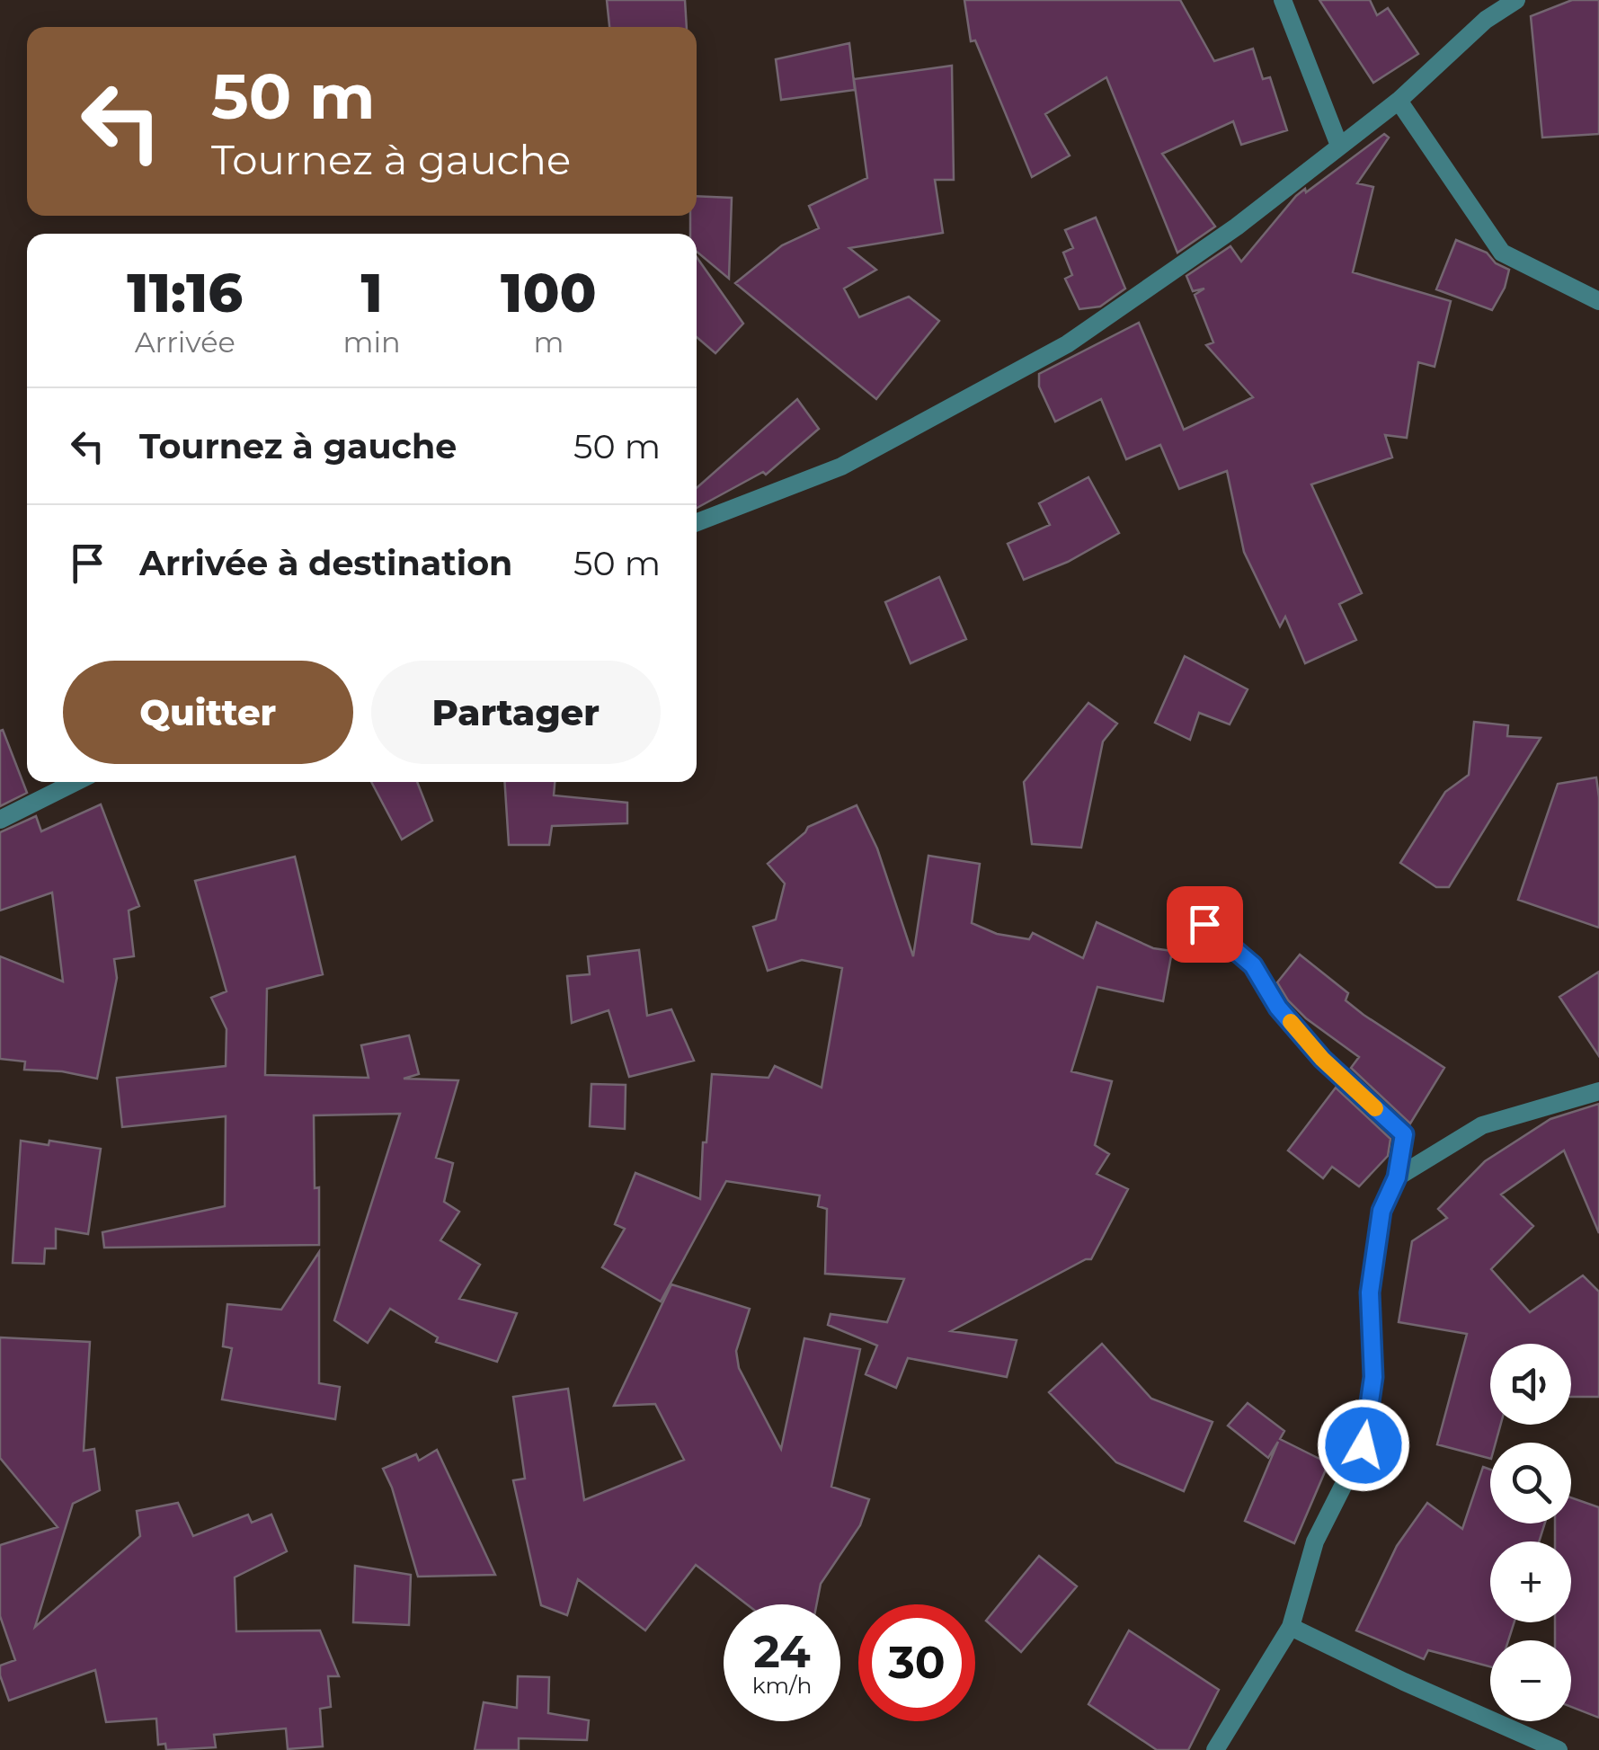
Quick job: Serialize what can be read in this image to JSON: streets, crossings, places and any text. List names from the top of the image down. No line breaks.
{"page":{"turn":["50 m","Tournez à gauche"],"eta":["11:16","Arrivée","1","min","100","m"],"list":[{"name":"Tournez à gauche","value":"50 m"},{"name":"Arrivée à destination","value":"50 m"}],"buttons":["Quitter","Partager"],"map_buttons":["+","−"],"speed":"24 km/h","limit":"30"}}
